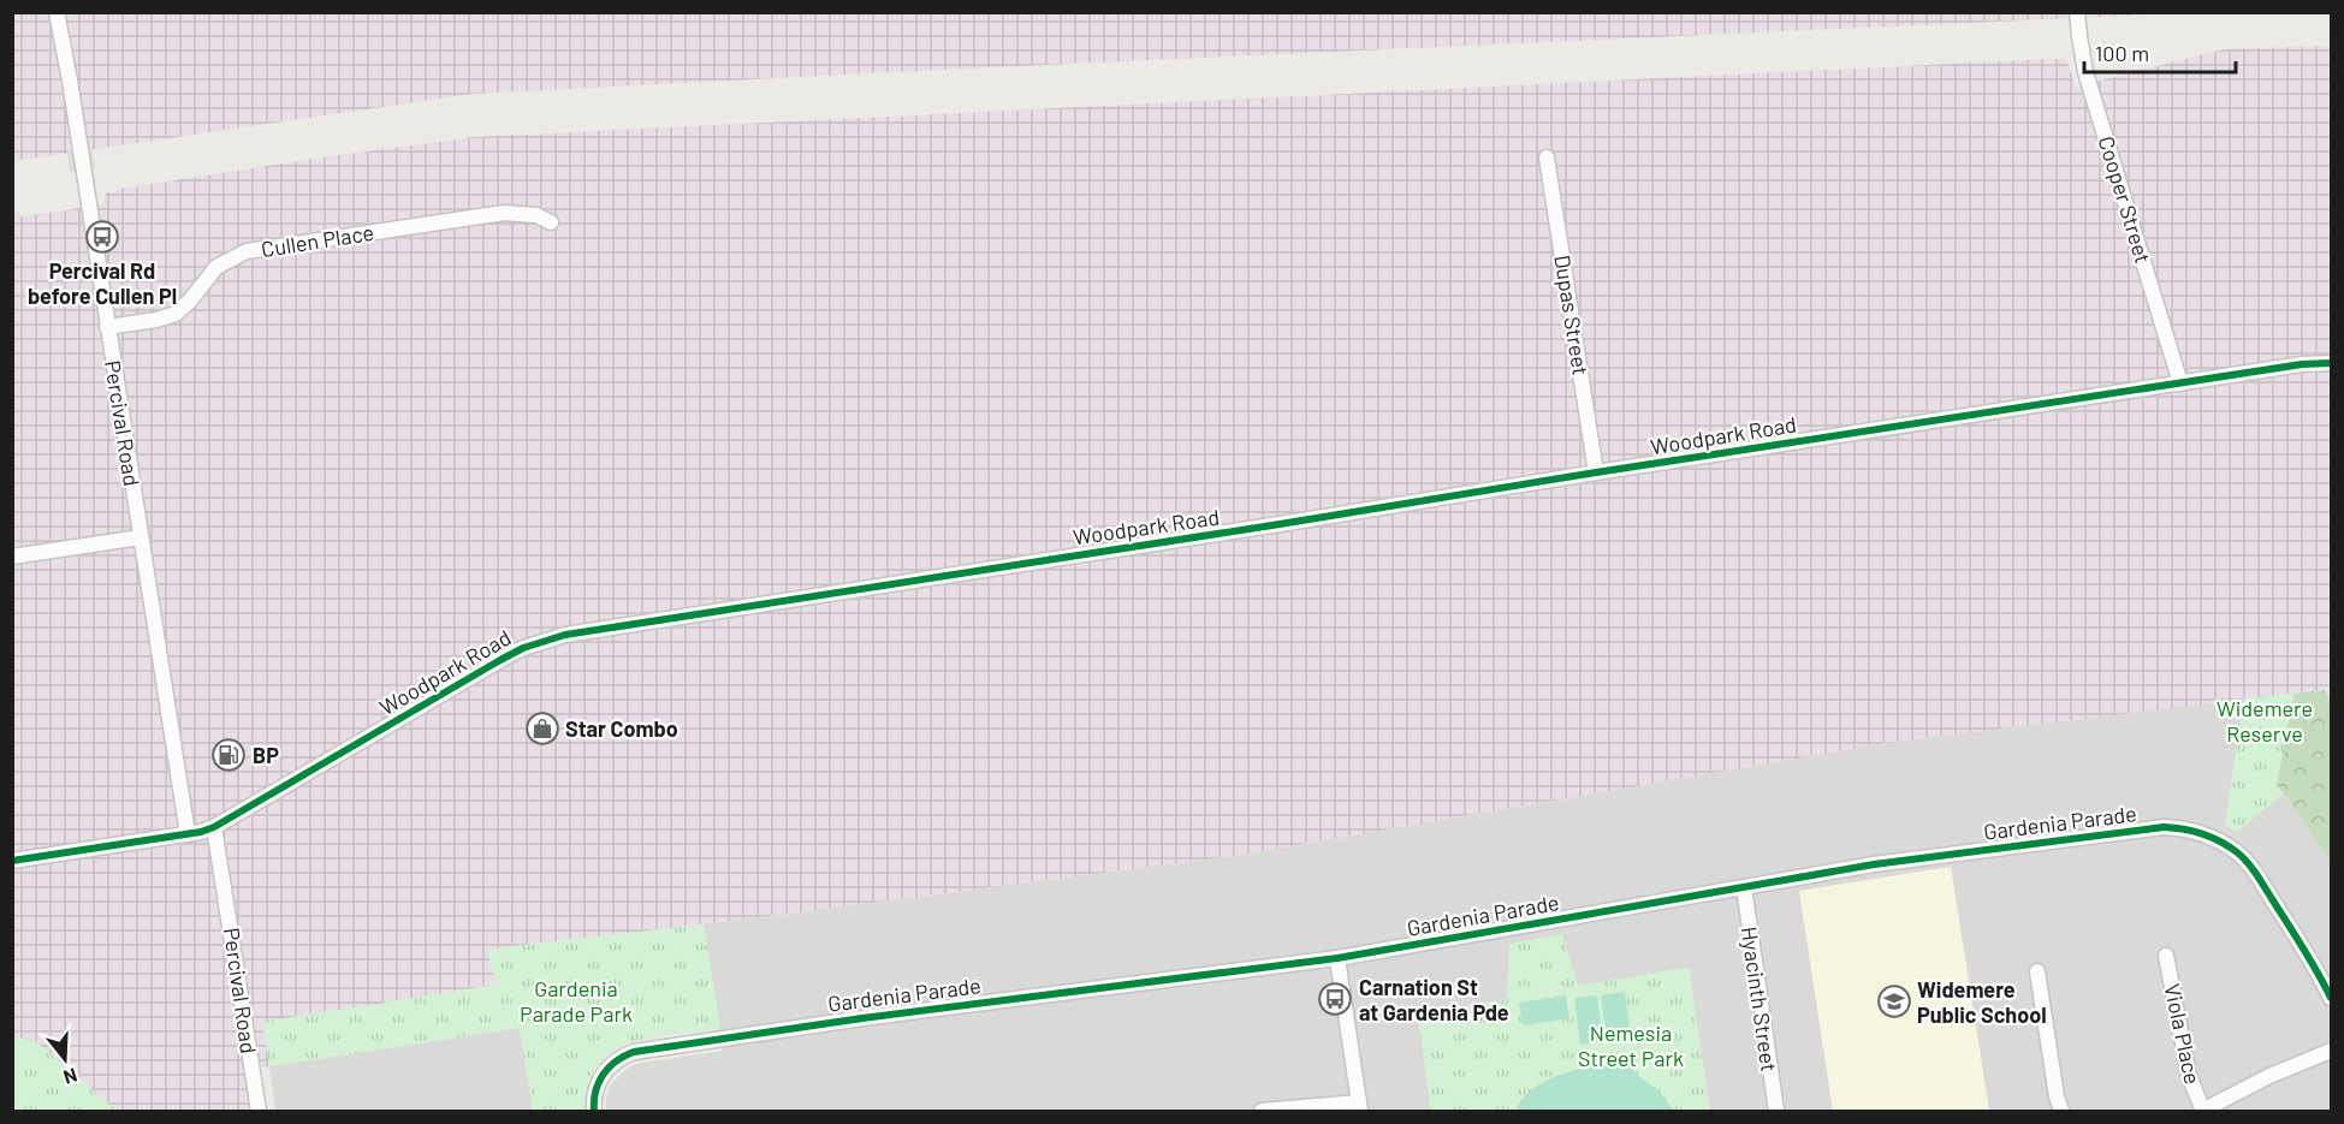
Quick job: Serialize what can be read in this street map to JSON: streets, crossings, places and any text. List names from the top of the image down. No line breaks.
{"streets":{"street":["Cooper Street","Cullen Place","Dupas Street","Percival Road","Woodpark Road","Gardenia Parade","Hyacinth Street","Viola Place"]},"crossings":[["Cooper Street","Woodpark Road"],["Cullen Place","Percival Road"],["Dupas Street","Woodpark Road"],["Percival Road","Woodpark Road"],["Gardenia Parade","Hyacinth Street"]],"parks":["Widemere Reserve","Gardenia Parade Park","Nemesia Street Park"],"places":{"bus stop":["Percival Rd before Cullen Pl","Carnation St at Gardenia Pde"],"shop":["Star Combo"],"fuel station":["BP"],"school or university":["Widemere Public School"]},"scale_bar":"100 m","north":"bottom"}
